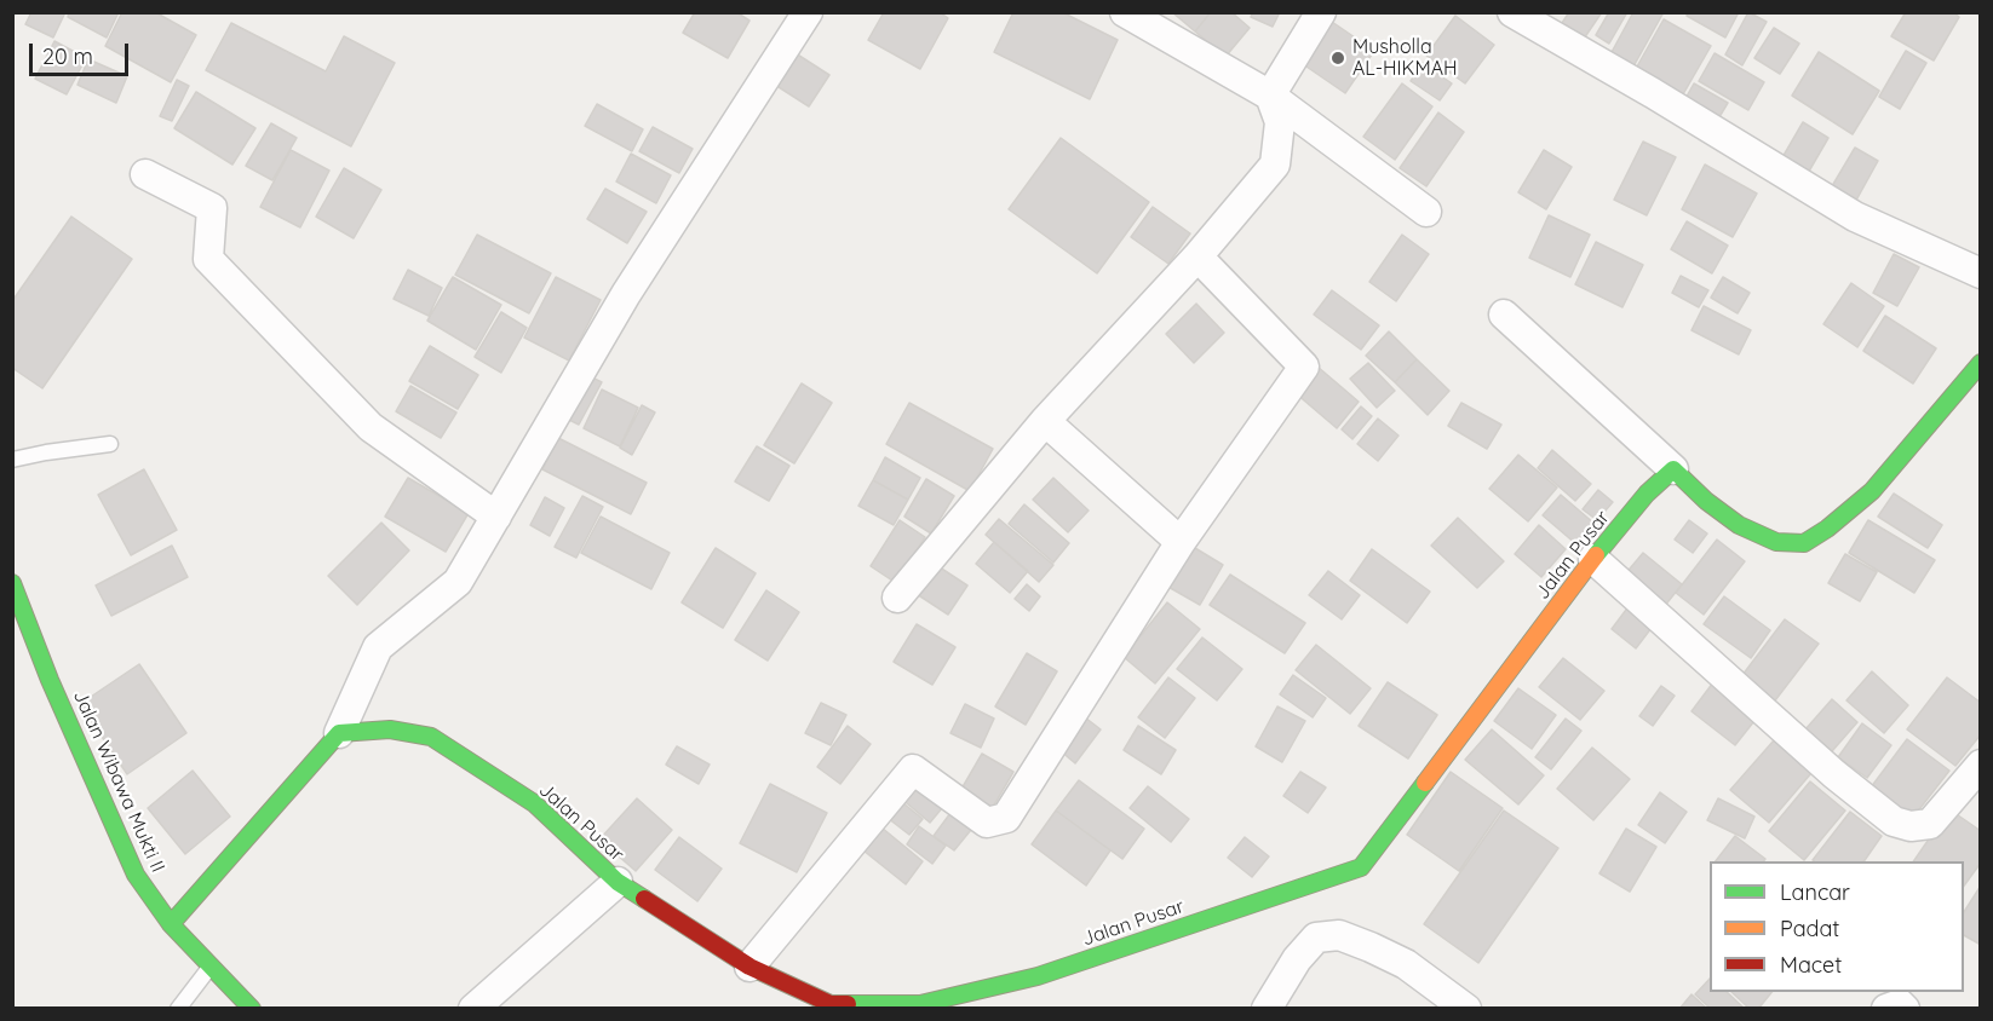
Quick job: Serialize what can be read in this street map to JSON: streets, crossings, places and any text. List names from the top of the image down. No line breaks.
{"streets":{"street":["Jalan Pusar","Jalan Wibawa Mukti II"]},"places":["Musholla AL-HIKMAH"],"legend":["Lancar","Padat","Macet"],"scale_bar":"20 m"}
